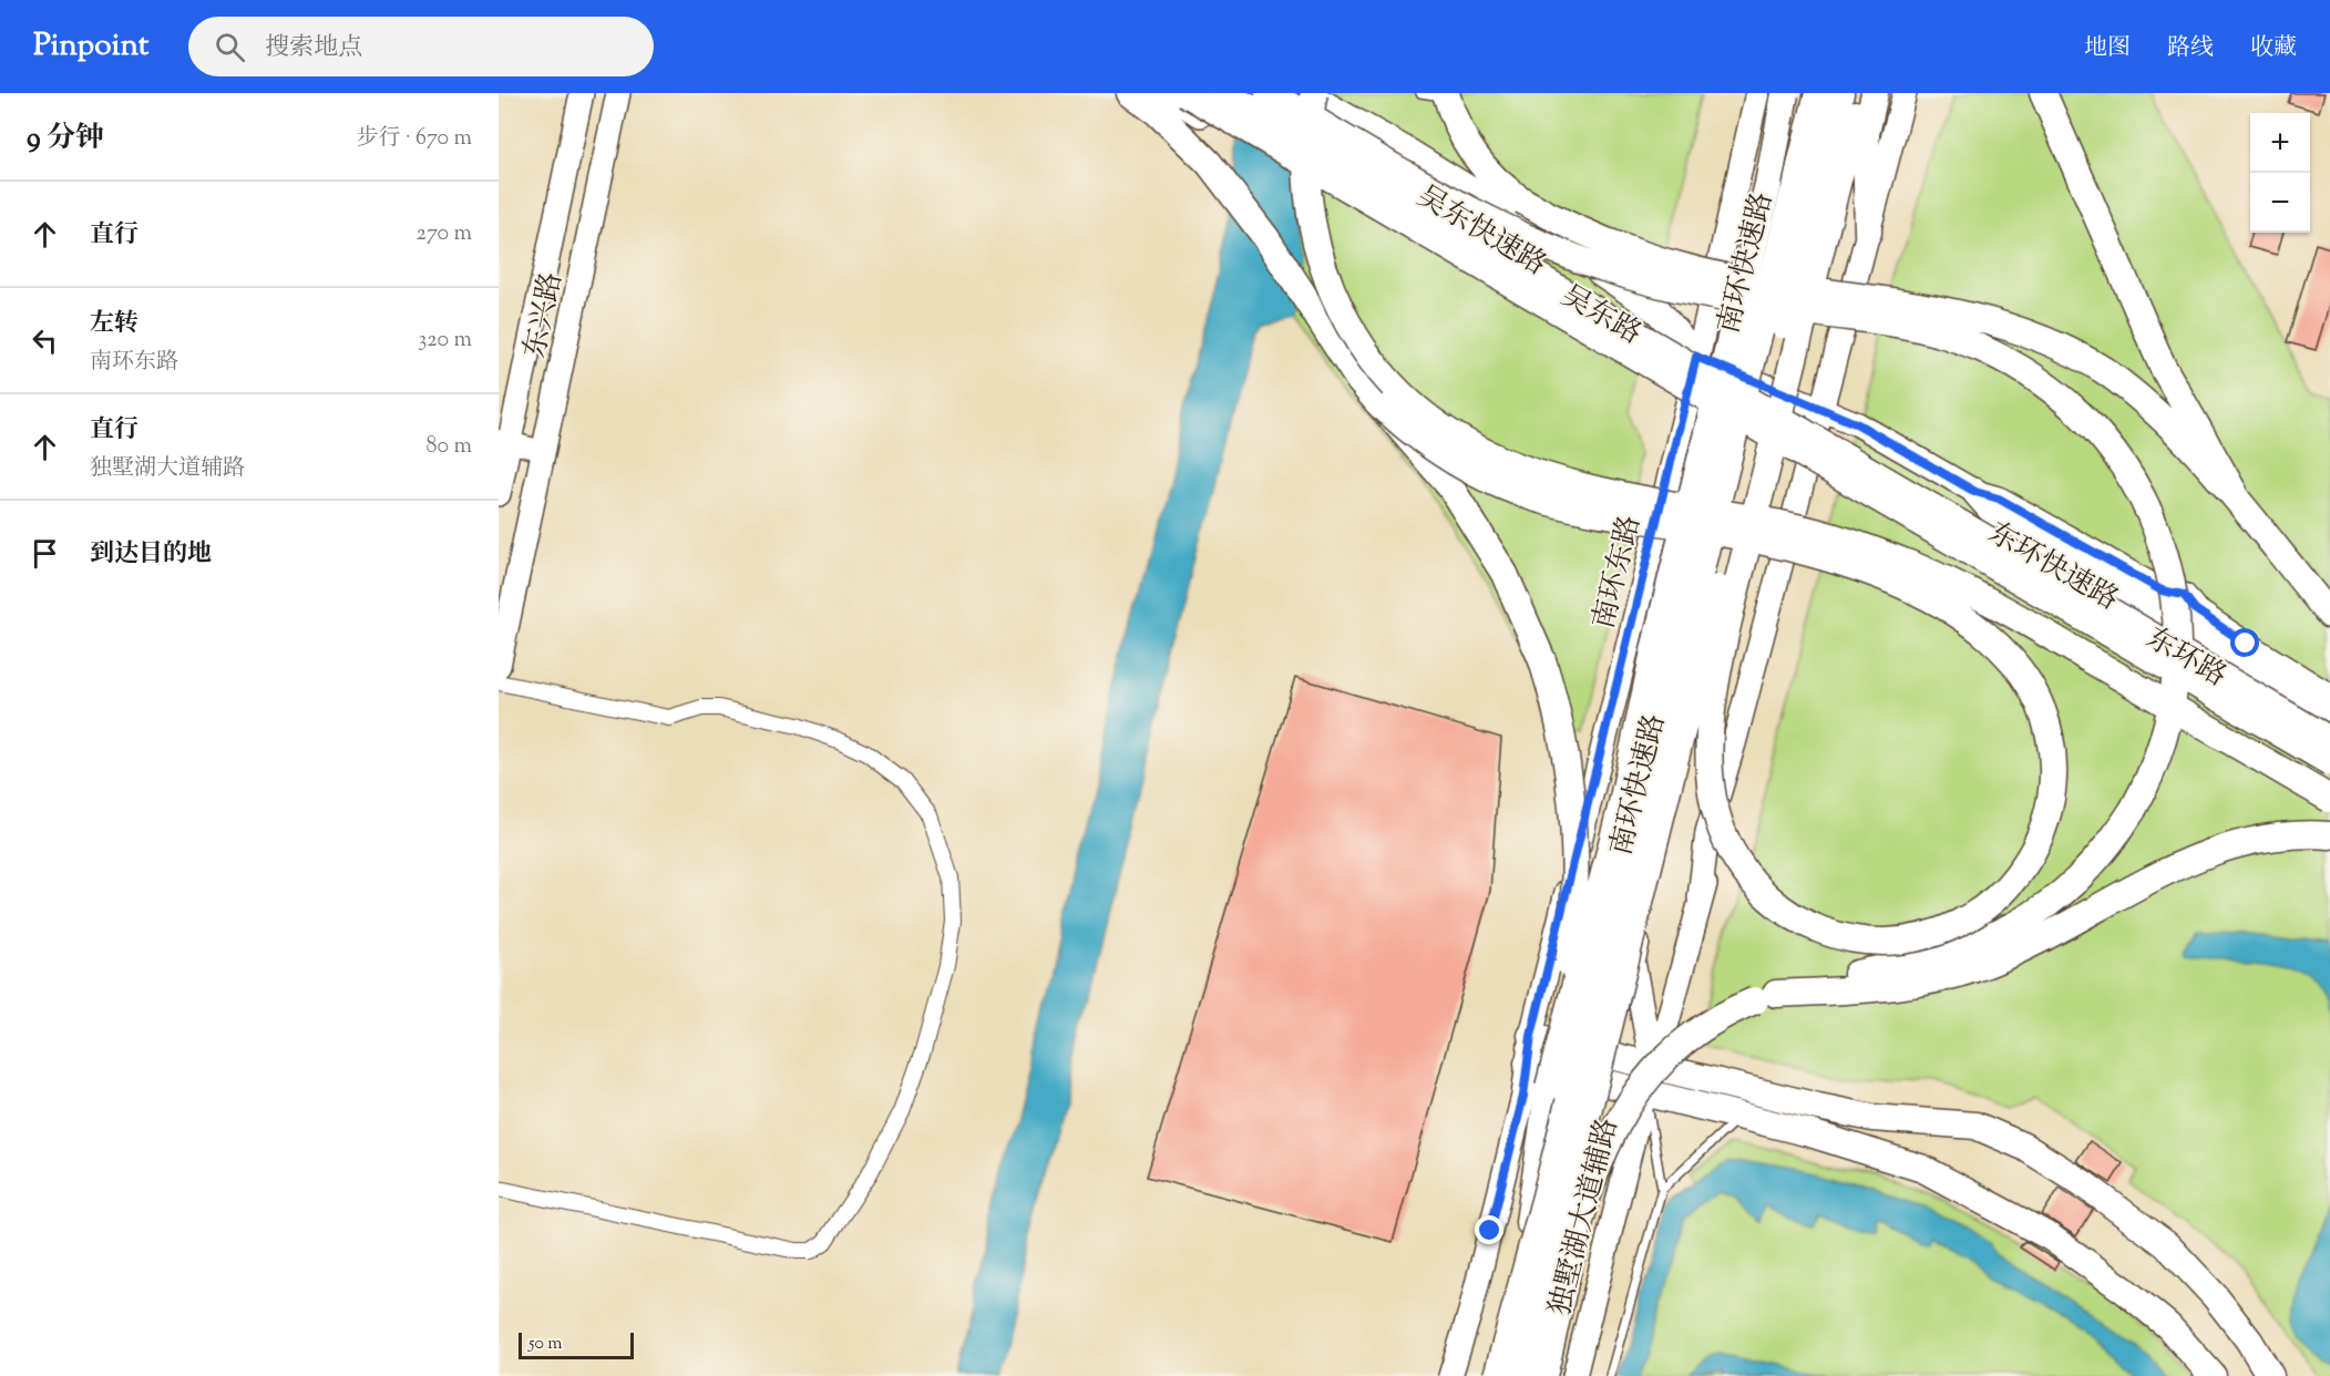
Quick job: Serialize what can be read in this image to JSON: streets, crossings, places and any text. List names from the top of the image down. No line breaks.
{"streets":{"highway":["吴东快速路","南环快速路","东环快速路"],"main road":["吴东路","东兴路","南环东路","东环路","独墅湖大道辅路"]},"crossings":[["吴东快速路","吴东路"],["吴东快速路","东环快速路"],["吴东路","东环快速路"],["吴东路","南环东路"],["吴东路","东环路"]],"scale_bar":"50 m","page":{"header":"Pinpoint","search":"搜索地点","nav":["地图","路线","收藏"],"heading":["9 分钟","步行 · 670 m"],"map_buttons":["+","−"],"list":[["直行","270 m"],["左转","南环东路","320 m"],["直行","独墅湖大道辅路","80 m"],"到达目的地"],"scale":"50 m"}}
